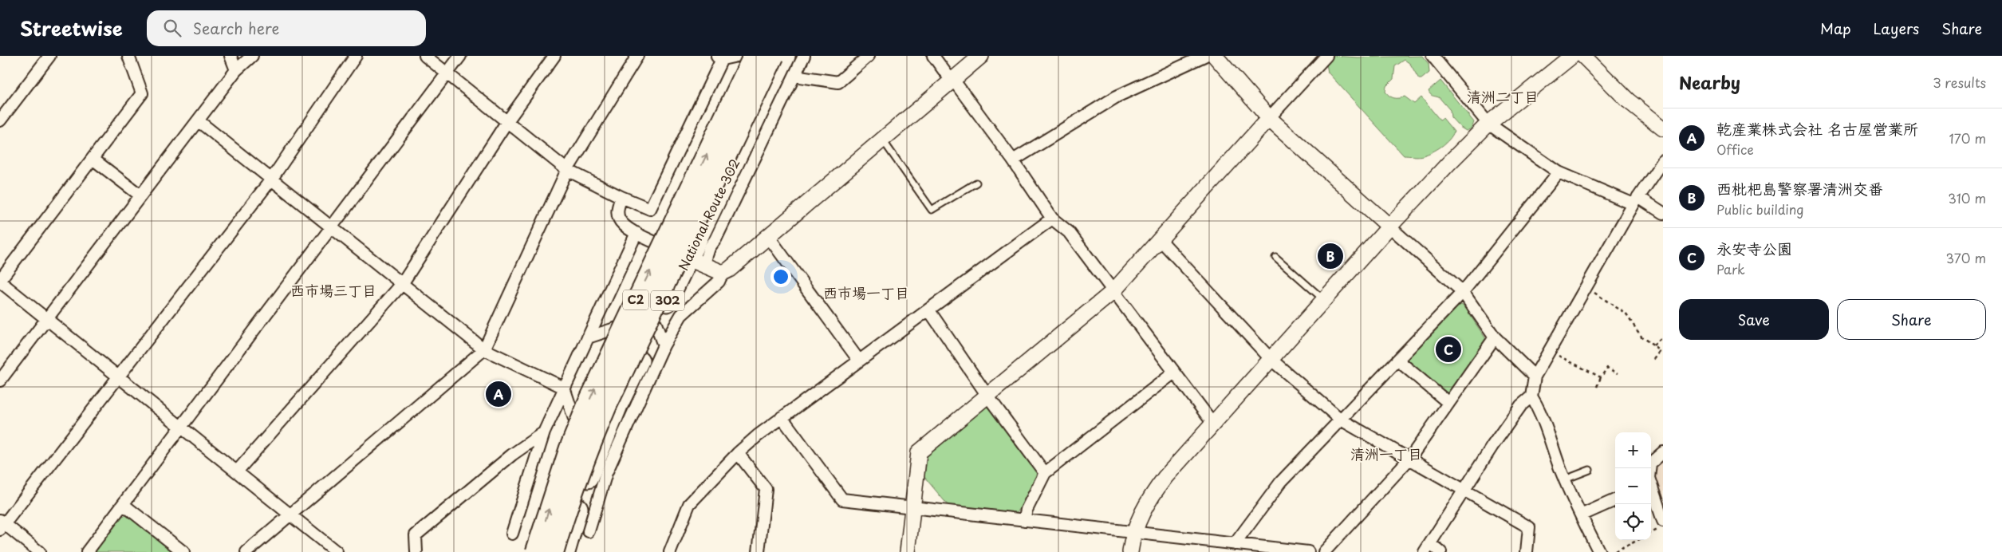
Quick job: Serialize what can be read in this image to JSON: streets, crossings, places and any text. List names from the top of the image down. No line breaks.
{"streets":{"highway":["National Route 302","C2","302"]},"districts":["清洲二丁目","西市場三丁目","西市場一丁目","清洲一丁目"],"page":{"header":"Streetwise","search":"Search here","nav":["Map","Layers","Share"],"heading":["Nearby","3 results"],"list":[{"mark":"A","name":"乾産業株式会社 名古屋営業所","note":"Office","value":"170 m"},{"mark":"B","name":"西枇杷島警察署清洲交番","note":"Public building","value":"310 m"},{"mark":"C","name":"永安寺公園","note":"Park","value":"370 m"}],"pins":["B","C","A"],"buttons":["Save","Share"],"map_buttons":["+","−"]}}
